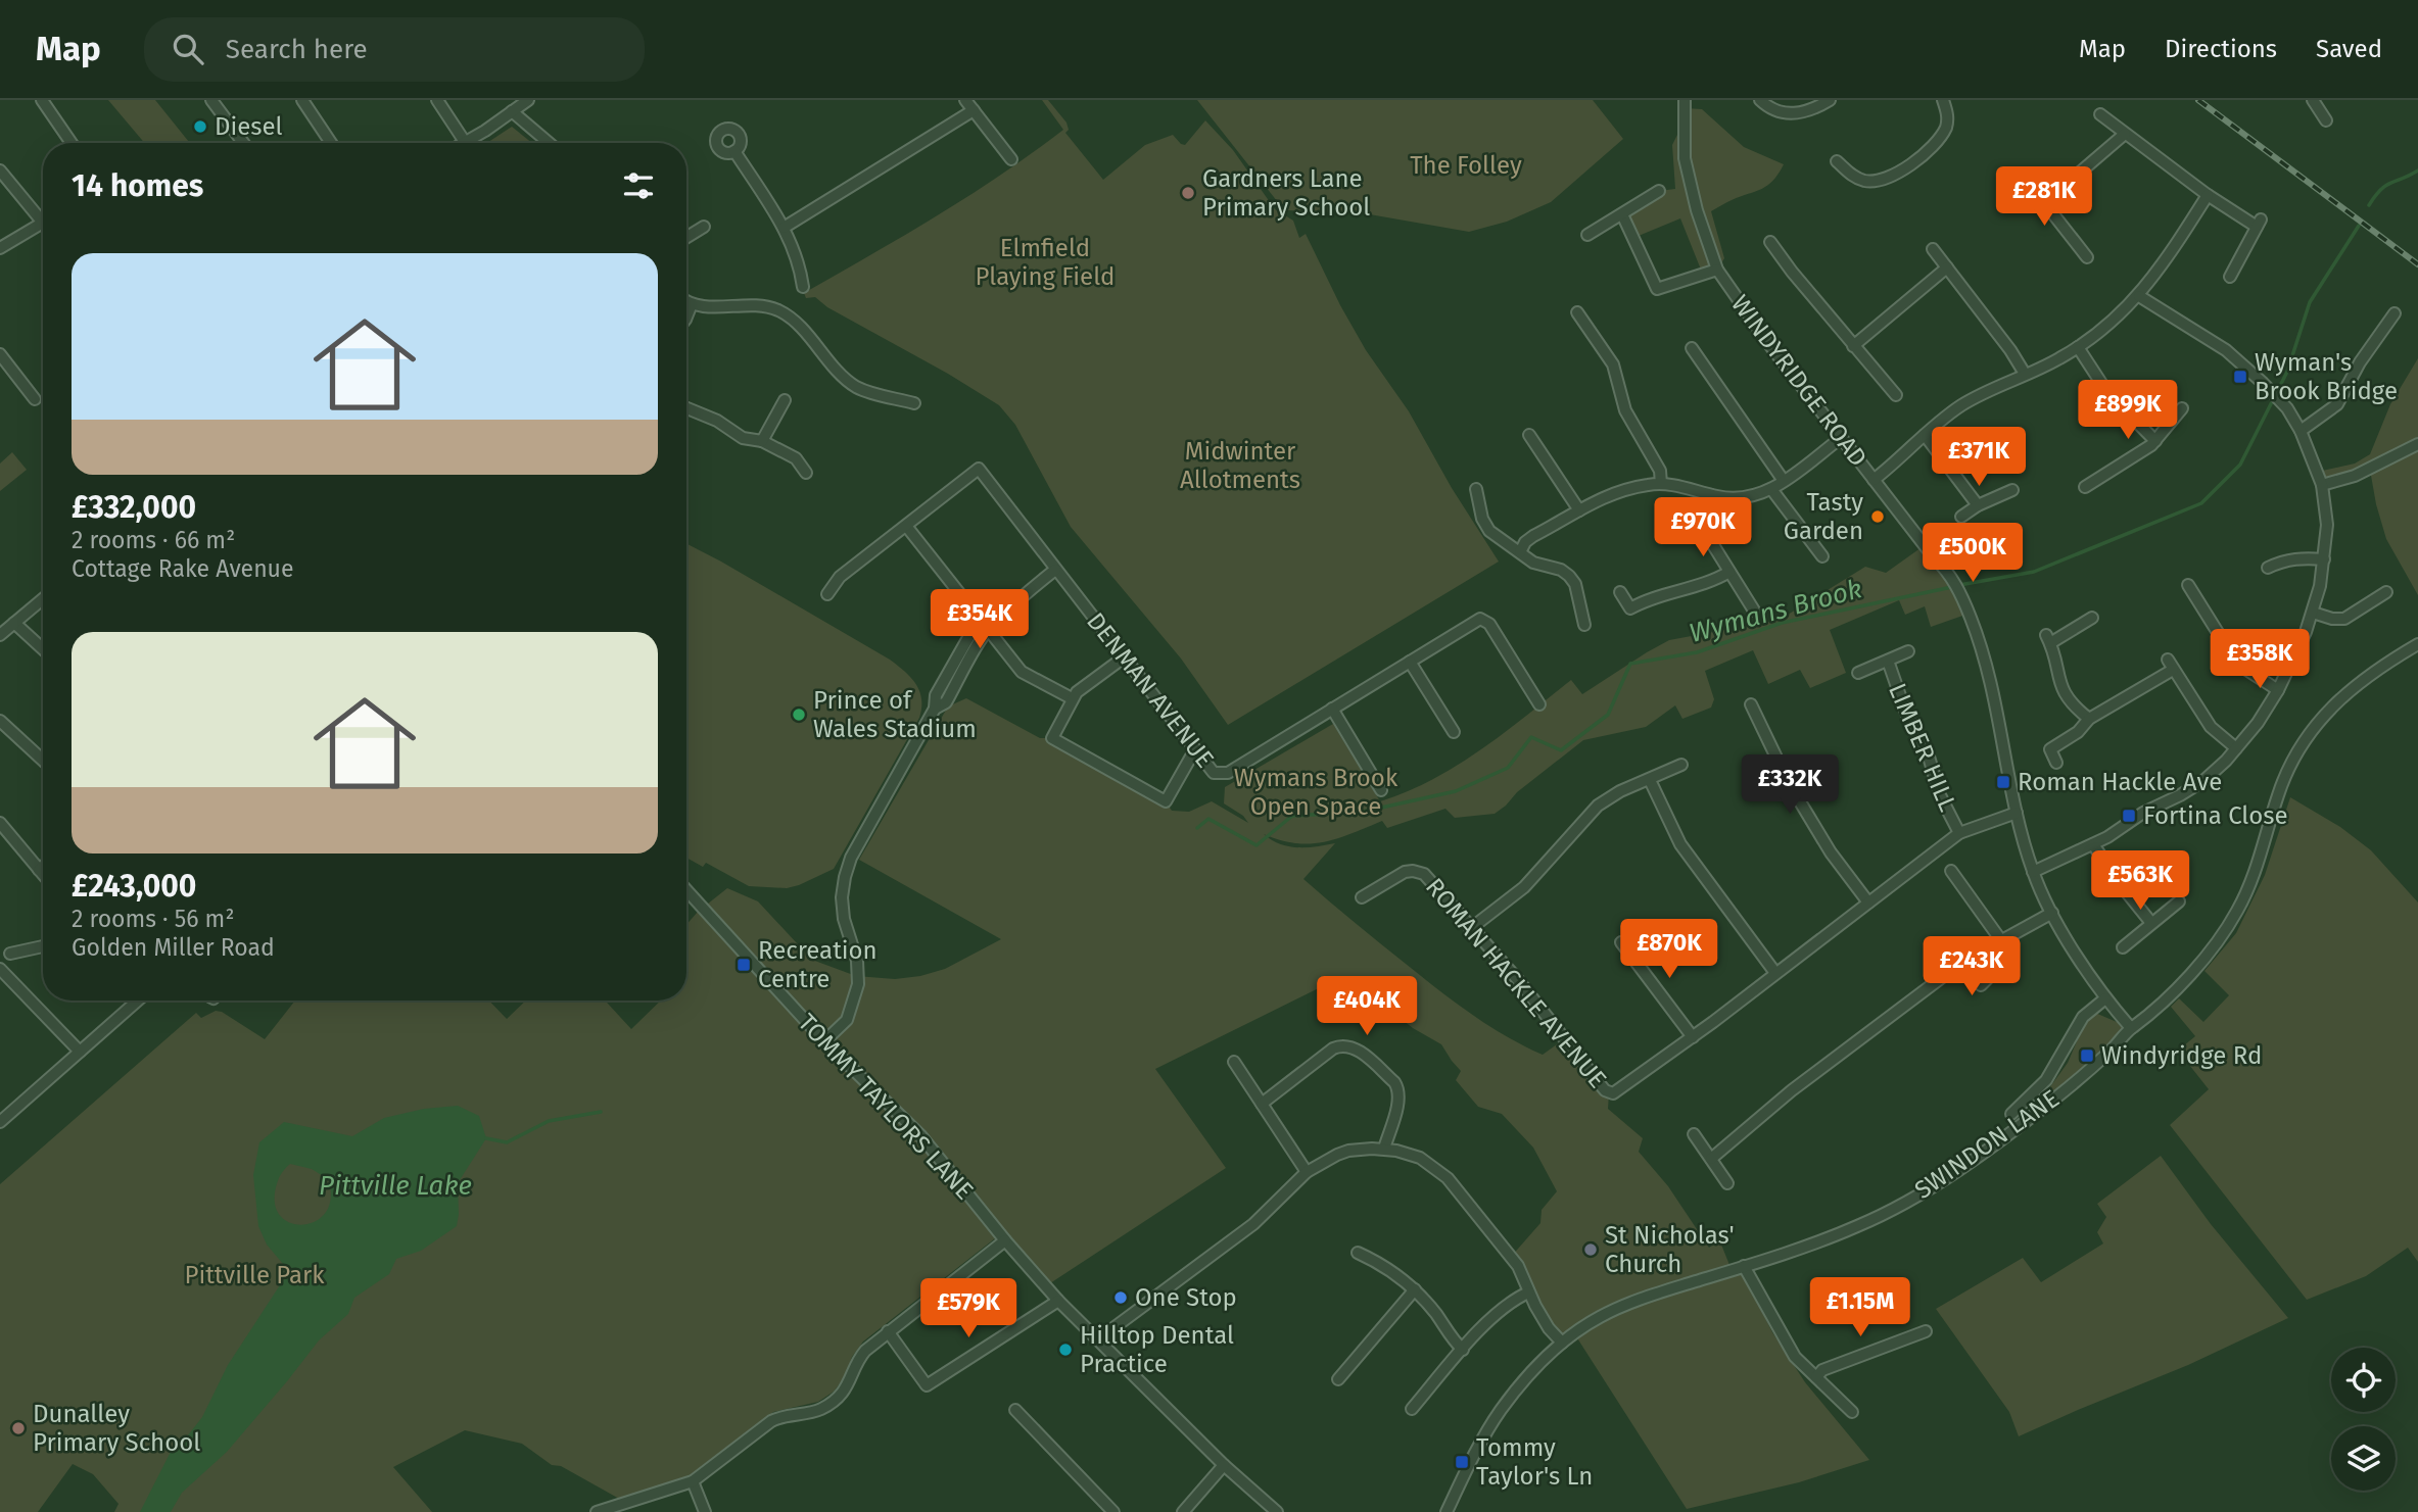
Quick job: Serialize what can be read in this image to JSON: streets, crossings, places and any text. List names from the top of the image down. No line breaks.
{"streets":{"street":["WINDYRIDGE ROAD","DENMAN AVENUE","LIMBER HILL","ROMAN HACKLE AVENUE","TOMMY TAYLORS LANE","SWINDON LANE"]},"crossings":[["WINDYRIDGE ROAD","ROMAN HACKLE AVENUE"],["WINDYRIDGE ROAD","SWINDON LANE"],["LIMBER HILL","ROMAN HACKLE AVENUE"]],"water":["Wymans Brook","Pittville Lake"],"parks":["The Folley","Elmfield Playing Field","Midwinter Allotments","Wymans Brook Open Space","Pittville Park"],"places":{"other":["Diesel","Gardners Lane Primary School","Tasty Garden","Prince of Wales Stadium","St Nicholas' Church","One Stop","Hilltop Dental Practice","Dunalley Primary School"],"transit":["Wyman's Brook Bridge","Roman Hackle Ave","Fortina Close","Recreation Centre","Windyridge Rd","Tommy Taylor's Ln"]},"page":{"header":"Map","search":"Search here","nav":["Map","Directions","Saved"],"heading":"14 homes","price":["£281K","£899K","£371K","£970K","£500K","£354K","£358K","£332K","£563K","£870K","£243K","£404K","£1.15M","£579K"],"list":[{"name":"£332,000","note":"2 rooms · 66 m² · Cottage Rake Avenue"},{"name":"£243,000","note":"2 rooms · 56 m² · Golden Miller Road"}]}}
